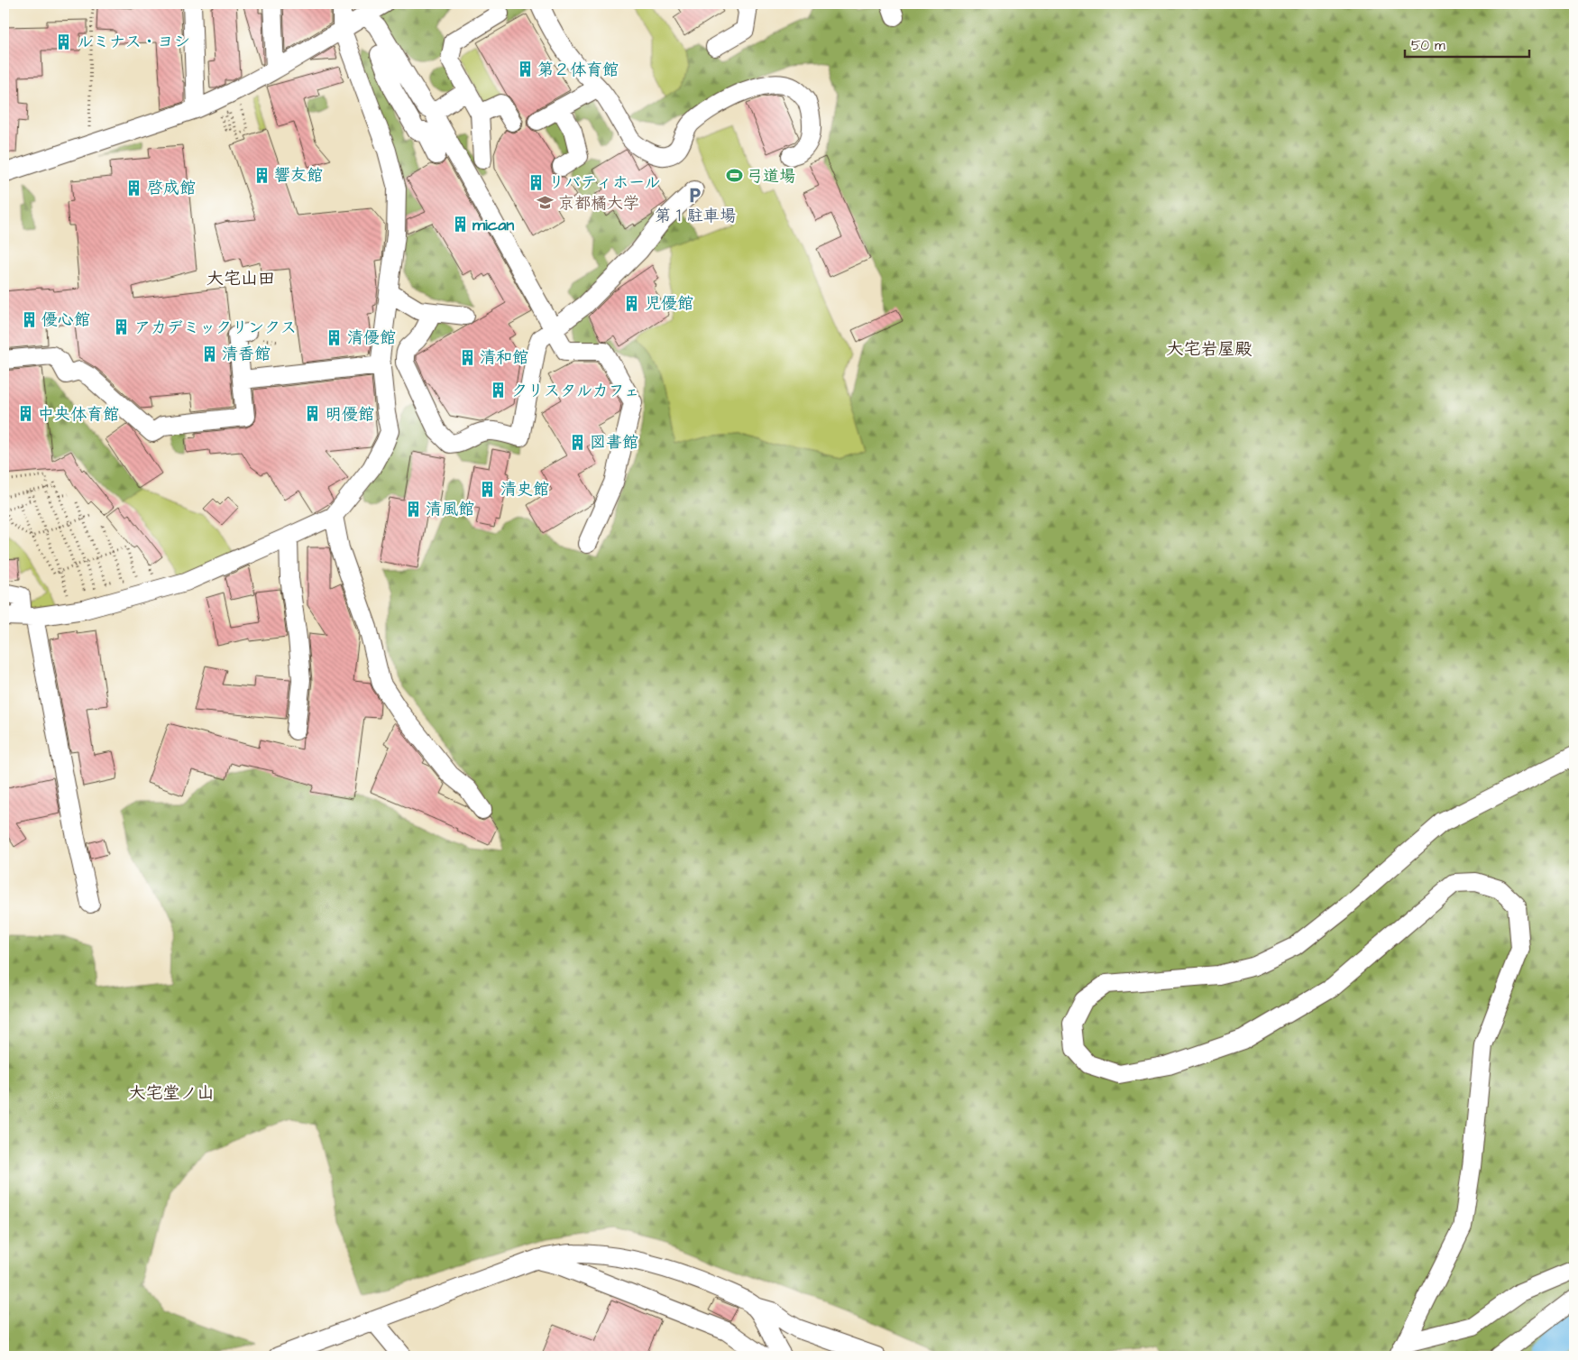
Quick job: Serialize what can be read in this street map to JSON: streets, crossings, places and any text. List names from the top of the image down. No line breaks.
{"districts":["大宅山田","大宅岩屋殿","大宅堂ノ山"],"places":{"building":["ルミナス・ヨシ","第２体育館","響友館","リバティホール","啓成館","mican","児優館","優心館","アカデミックリンクス","清優館","清香館","清和館","クリスタルカフェ","中央体育館","明優館","図書館","清史館","清風館"],"sports":["弓道場"],"parking":["第１駐車場"],"school or university":["京都橘大学"]},"scale_bar":"50 m"}
